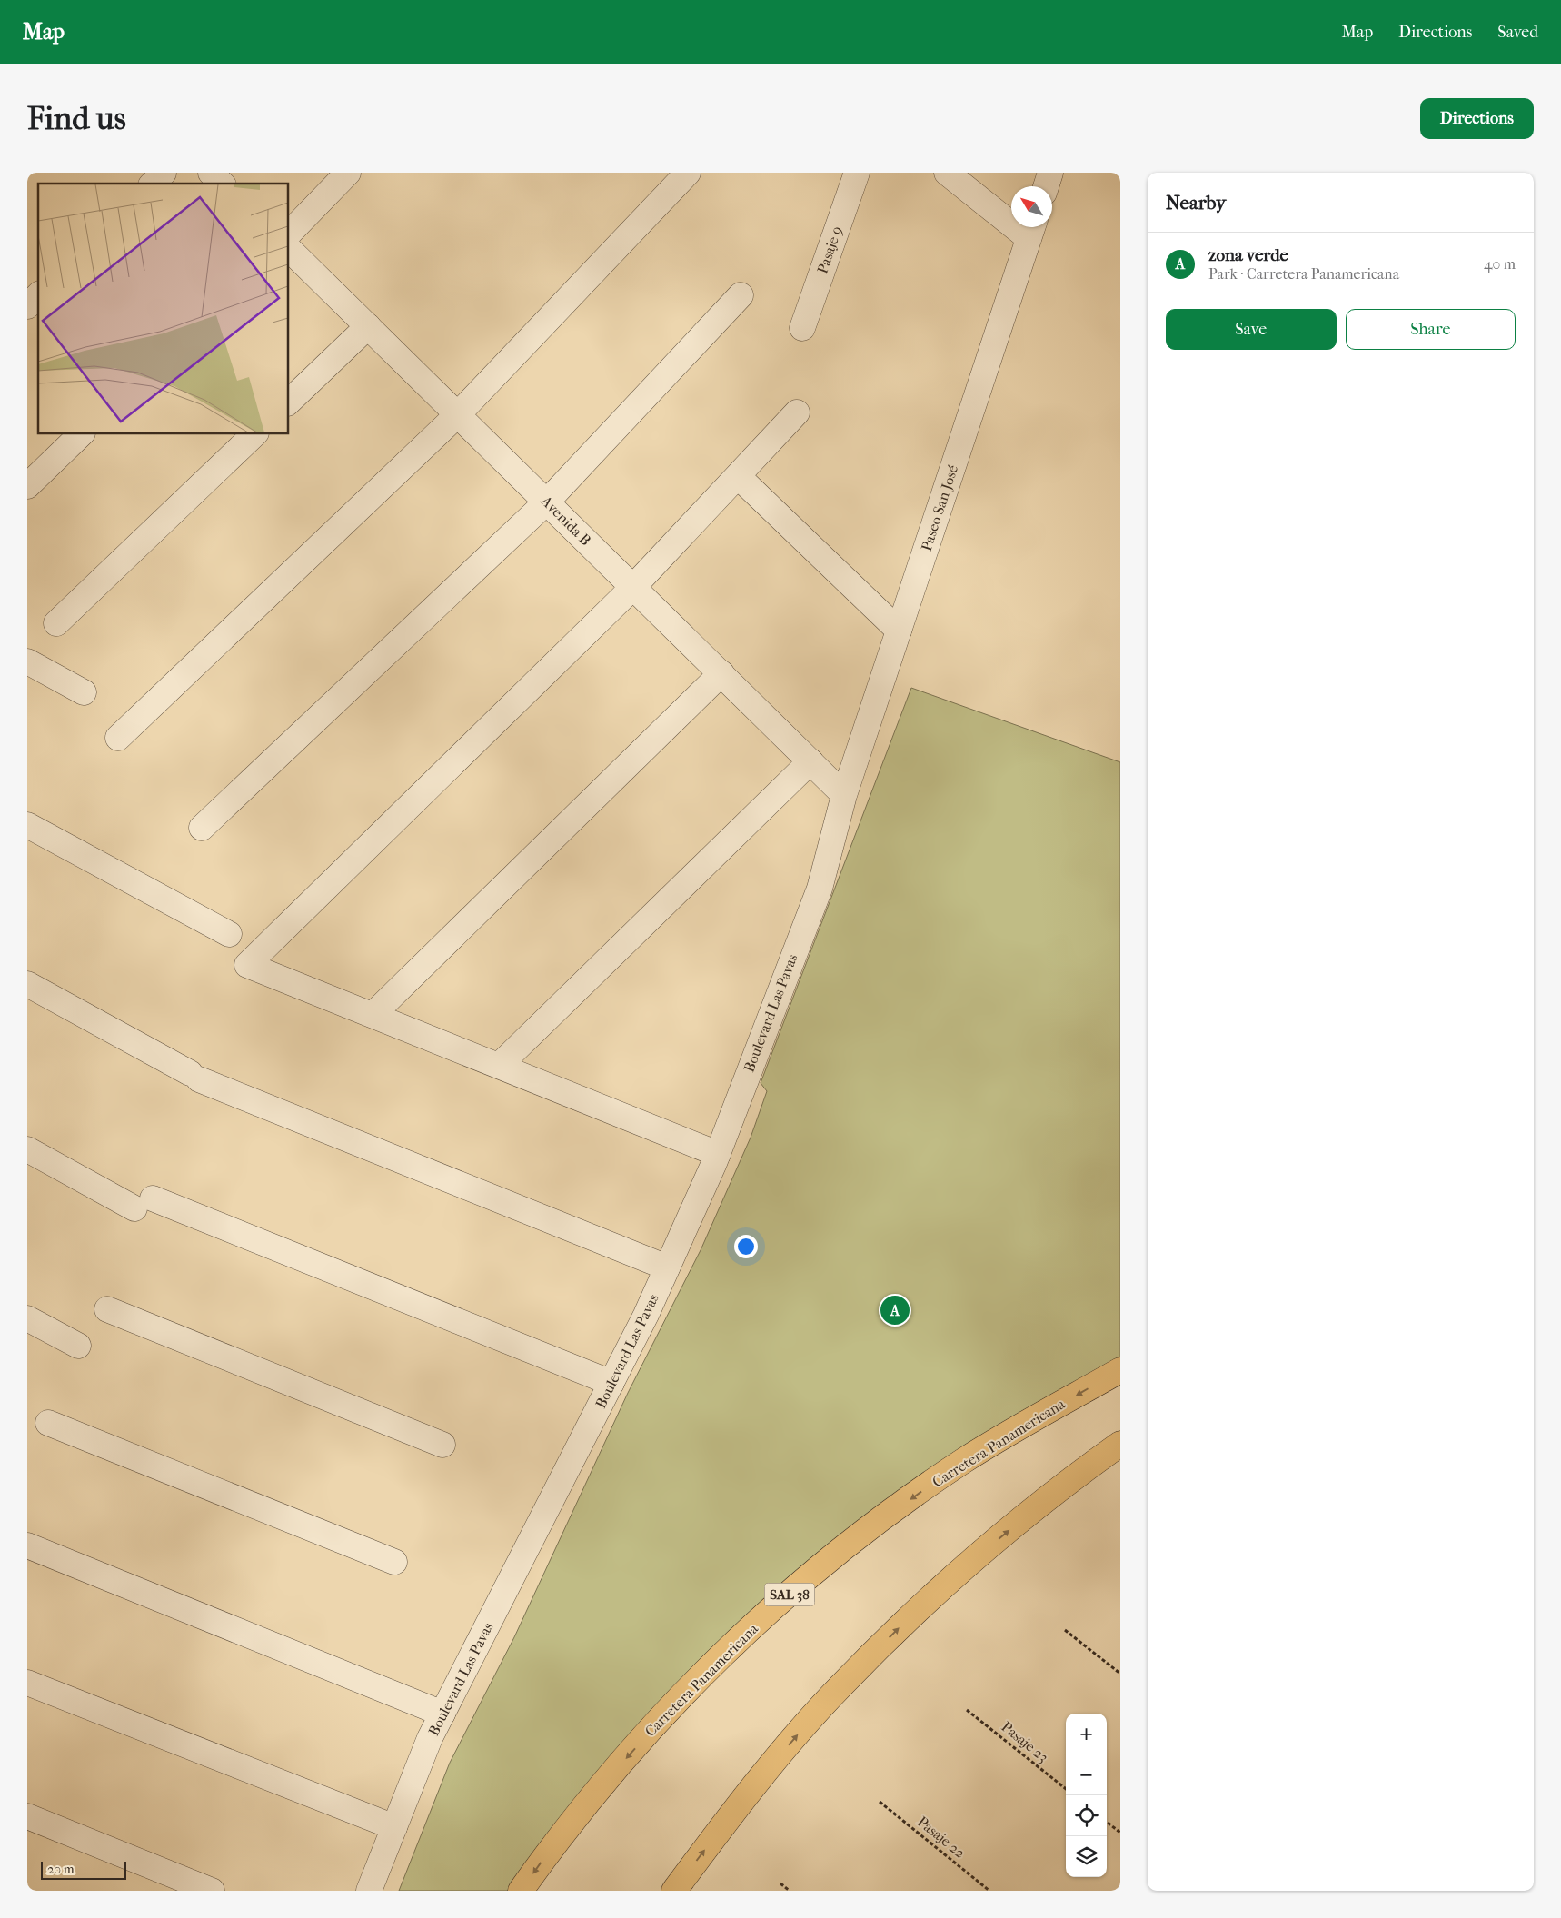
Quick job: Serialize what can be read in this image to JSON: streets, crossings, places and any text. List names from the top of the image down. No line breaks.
{"streets":{"highway":["Carretera Panamericana","SAL 38"],"street":["Pasaje 9","Paseo San José","Avenida B","Boulevard Las Pavas"],"path":["Pasaje 23","Pasaje 22"]},"crossings":[["Paseo San José","Avenida B"],["Paseo San José","Boulevard Las Pavas"],["Avenida B","Boulevard Las Pavas"]],"scale_bar":"20 m","north":"top left","page":{"header":"Map","nav":["Map","Directions","Saved"],"buttons":["Directions",["Save","Share"]],"title":"Find us","heading":"Nearby","list":[{"mark":"A","name":"zona verde","note":"Park · Carretera Panamericana","value":"40 m"}],"pins":"A","map_buttons":["+","−"],"scale":"20 m"}}
